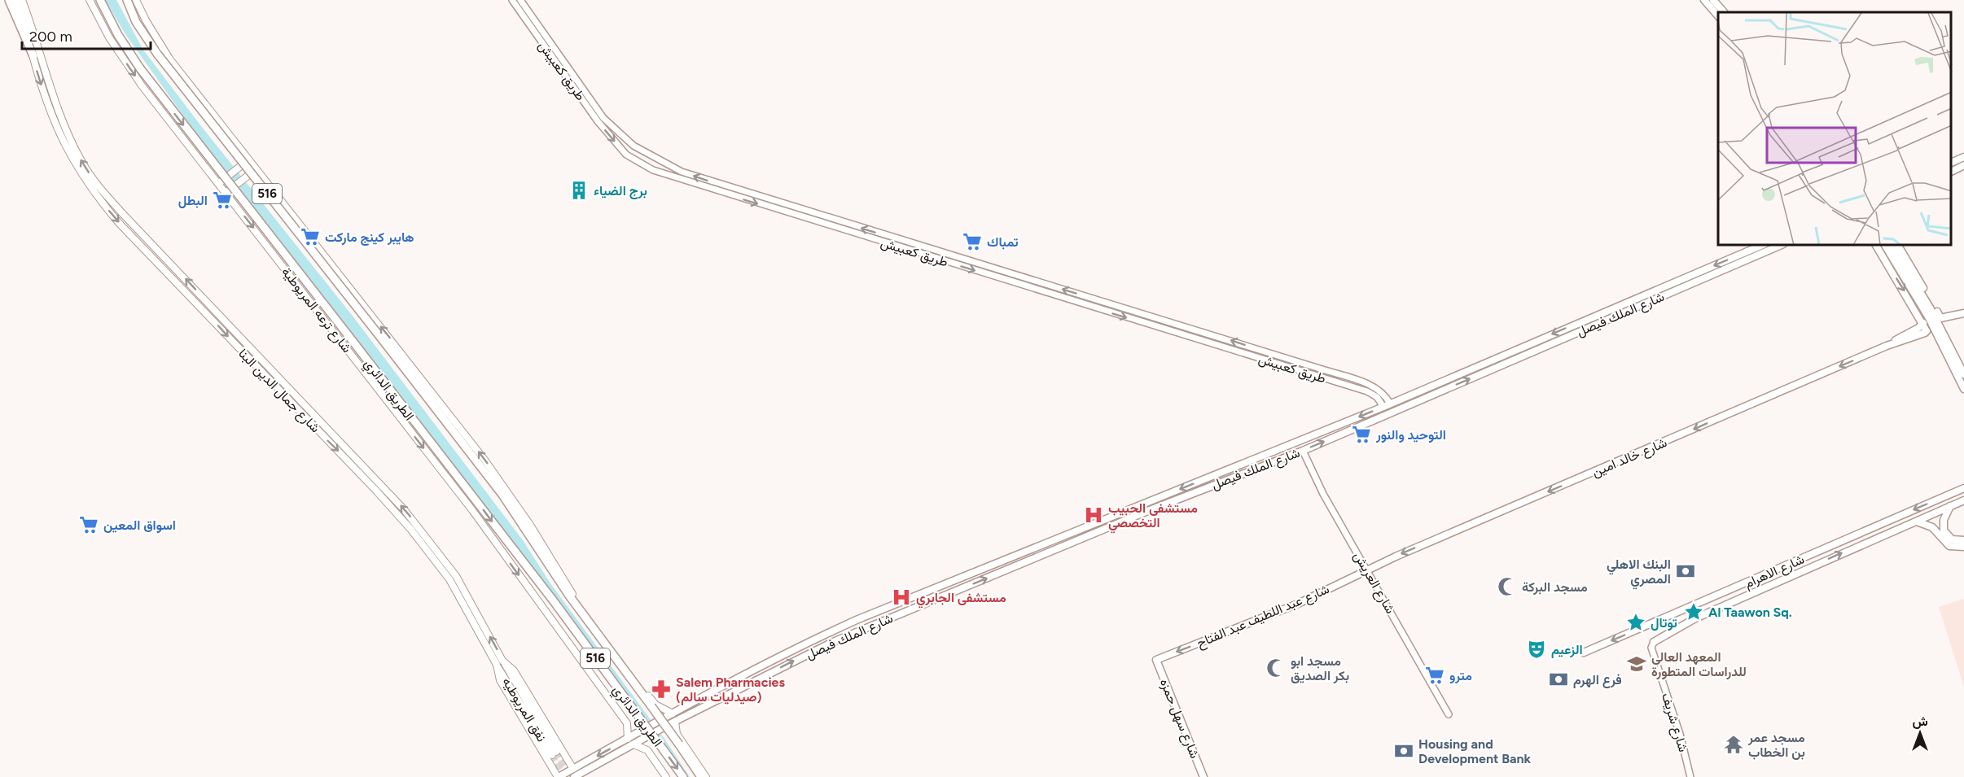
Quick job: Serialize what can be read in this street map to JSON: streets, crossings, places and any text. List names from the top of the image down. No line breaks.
{"streets":{"highway":["516","الطريق الدائري"],"main road":["شارع ترعه المريوطية","شارع الملك فيصل","شارع جمال الدين البنا","شارع خالد امين","شارع الاهرام","شارع عبد اللطيف عبد الفتاح","نفق المريوطيه","شارع سهل حمزه"],"street":["طريق كعبيش","شارع العريش","شارع شريف"]},"crossings":[["طريق كعبيش","شارع الملك فيصل"],["شارع ترعه المريوطية","شارع الملك فيصل"],["شارع الملك فيصل","شارع جمال الدين البنا"],["شارع الملك فيصل","شارع العريش"],["شارع جمال الدين البنا","نفق المريوطيه"],["شارع خالد امين","شارع العريش"],["شارع خالد امين","شارع عبد اللطيف عبد الفتاح"],["شارع الاهرام","شارع شريف"],["شارع العريش","شارع عبد اللطيف عبد الفتاح"],["شارع عبد اللطيف عبد الفتاح","شارع سهل حمزه"]],"one_way":["شارع خالد امين","شارع عبد اللطيف عبد الفتاح"],"places":{"building":["برج الضياء"],"supermarket":["البطل","هايبر كينج ماركت","تمباك","التوحيد والنور","اسواق المعين","مترو"],"hospital":["مستشفى الحبيب التخصصي","مستشفى الجابري"],"bank":["البنك الاهلي المصري","فرع الهرم","Housing and Development Bank"],"mosque":["مسجد البركة","مسجد ابو بكر الصديق"],"place":["Al Taawon Sq.","توتال"],"theatre":["الزعيم"],"school or university":["المعهد العالي للدراسات المتطورة"],"pharmacy":["Salem Pharmacies (صيدليات سالم)"],"temple":["مسجد عمر بن الخطاب"]},"scale_bar":"200 m","north":"top"}
